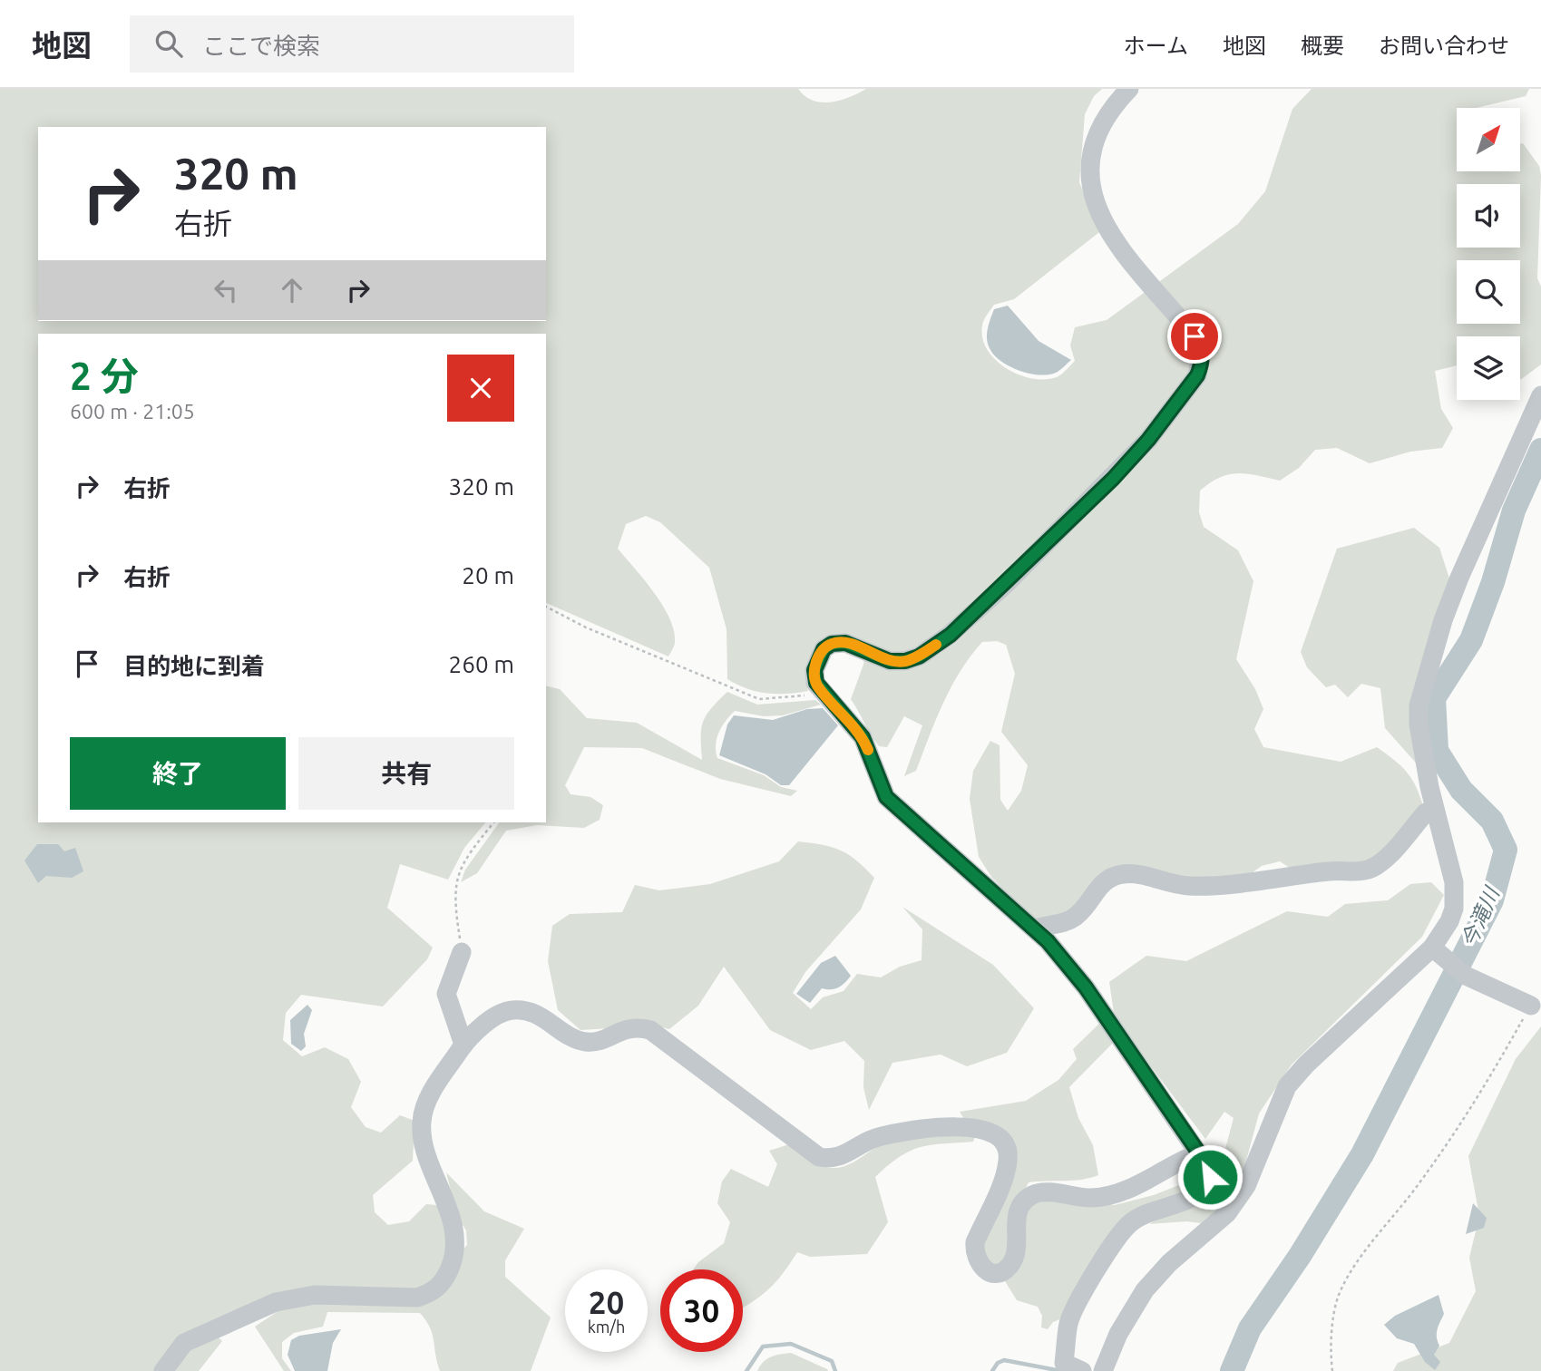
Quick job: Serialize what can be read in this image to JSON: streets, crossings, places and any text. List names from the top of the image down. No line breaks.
{"water":["今滝川"],"north":"top right","page":{"header":"地図","search":"ここで検索","nav":["ホーム","地図","概要","お問い合わせ"],"turn":["320 m","右折"],"heading":["2 分","600 m · 21:05"],"list":[{"name":"右折","value":"320 m"},{"name":"右折","value":"20 m"},{"name":"目的地に到着","value":"260 m"}],"buttons":["終了","共有"],"speed":"20 km/h","limit":"30"}}
